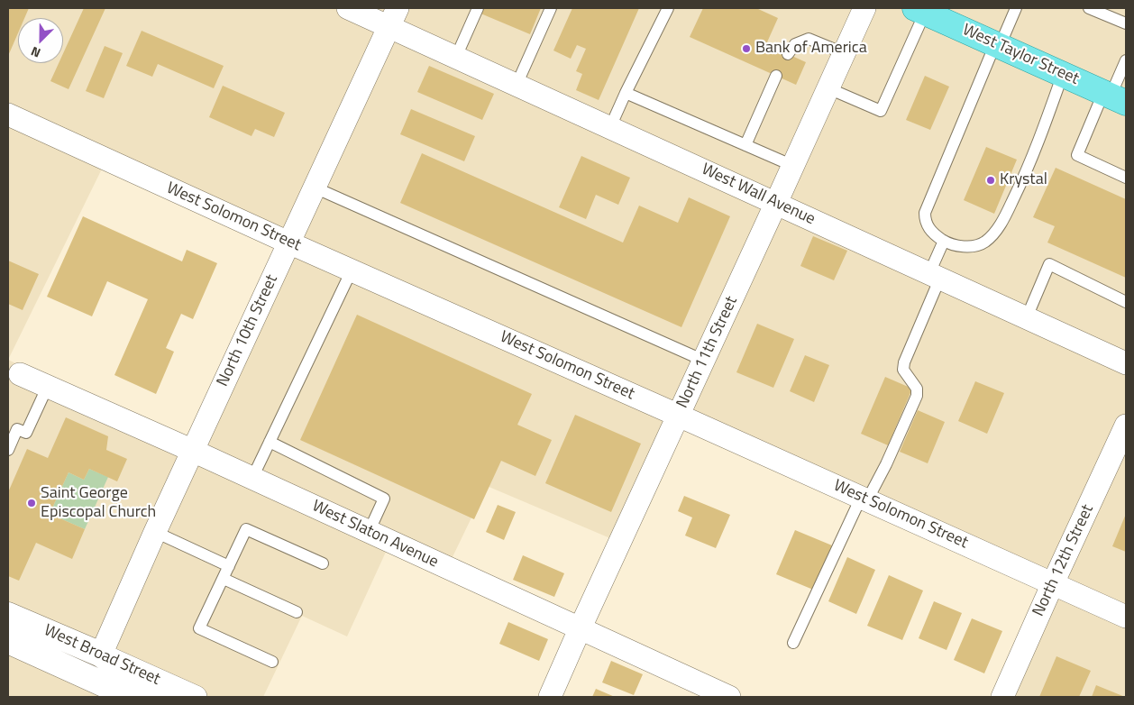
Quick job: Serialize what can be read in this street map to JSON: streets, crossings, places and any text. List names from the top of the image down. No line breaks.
{"streets":{"main road":["West Taylor Street","West Broad Street"],"street":["West Wall Avenue","West Solomon Street","North 10th Street","North 11th Street","West Slaton Avenue","North 12th Street"]},"crossings":[["West Wall Avenue","North 10th Street"],["West Wall Avenue","North 11th Street"],["West Solomon Street","North 10th Street"],["West Solomon Street","North 11th Street"],["West Solomon Street","North 12th Street"],["North 10th Street","West Slaton Avenue"],["North 10th Street","West Broad Street"],["North 11th Street","West Slaton Avenue"]],"places":["Bank of America","Krystal","Saint George Episcopal Church"],"north":"bottom left"}
